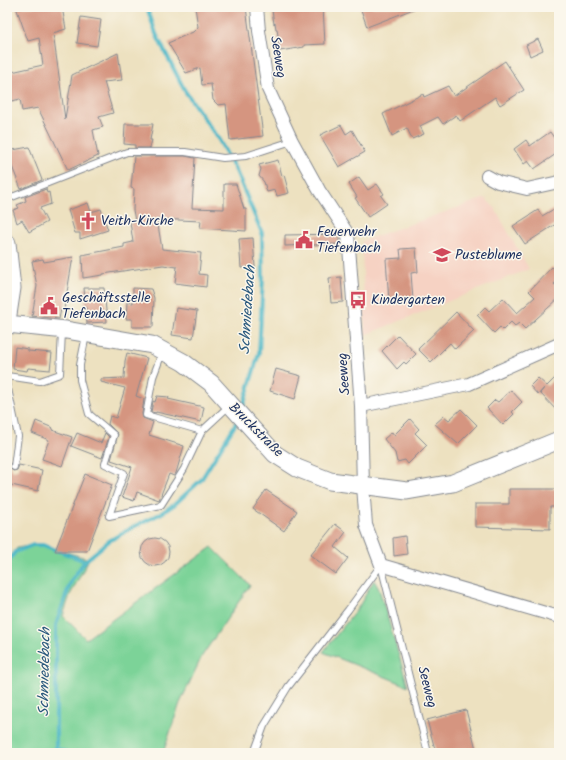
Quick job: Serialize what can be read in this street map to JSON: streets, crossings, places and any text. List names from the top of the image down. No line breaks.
{"streets":{"street":["Seeweg","Bruckstraße"]},"crossings":[["Seeweg","Bruckstraße"]],"water":["Schmiedebach"],"places":{"church":["Veith-Kirche"],"public building":["Feuerwehr Tiefenbach","Geschäftsstelle Tiefenbach"],"school or university":["Pusteblume"],"bus stop":["Kindergarten"]}}
